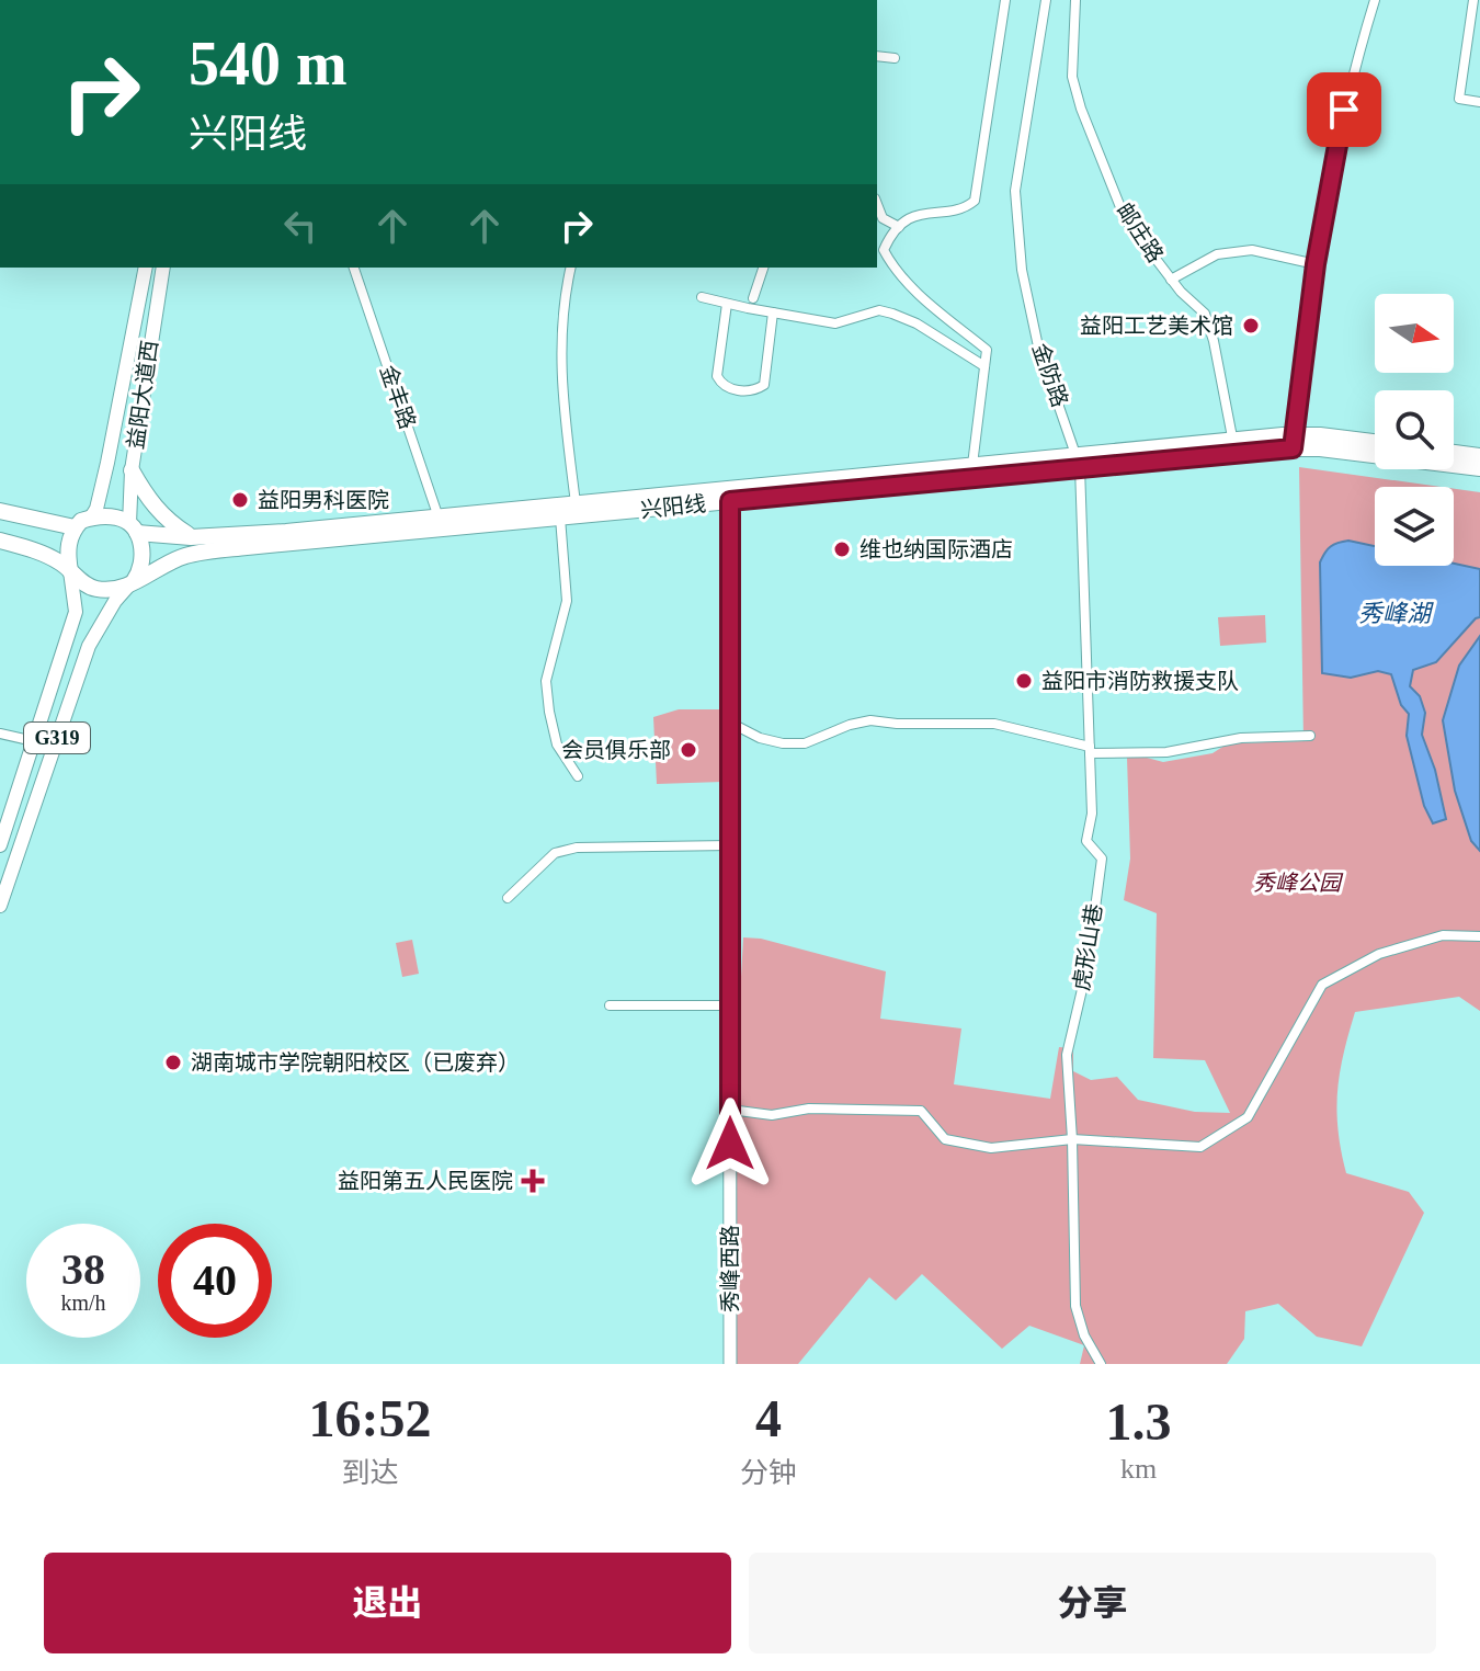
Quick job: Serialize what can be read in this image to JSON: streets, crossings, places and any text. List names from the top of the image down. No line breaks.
{"streets":{"highway":["兴阳线"],"main road":["益阳大道西","G319"],"street":["邮庄路","金防路","金丰路","虎形山巷","秀峰西路"]},"crossings":[["邮庄路","兴阳线"],["金防路","兴阳线"],["金防路","虎形山巷"],["益阳大道西","兴阳线"],["益阳大道西","G319"],["金丰路","兴阳线"],["兴阳线","G319"],["兴阳线","秀峰西路"]],"water":["秀峰湖"],"parks":["秀峰公园"],"places":{"other":["益阳工艺美术馆","益阳男科医院","维也纳国际酒店","益阳市消防救援支队","会员俱乐部","湖南城市学院朝阳校区（已废弃）"],"health":["益阳第五人民医院"]},"north":"right","page":{"turn":["540 m","兴阳线"],"speed":"38 km/h","limit":"40","eta":["16:52","到达","4","分钟","1.3","km"],"buttons":["退出","分享"]}}
